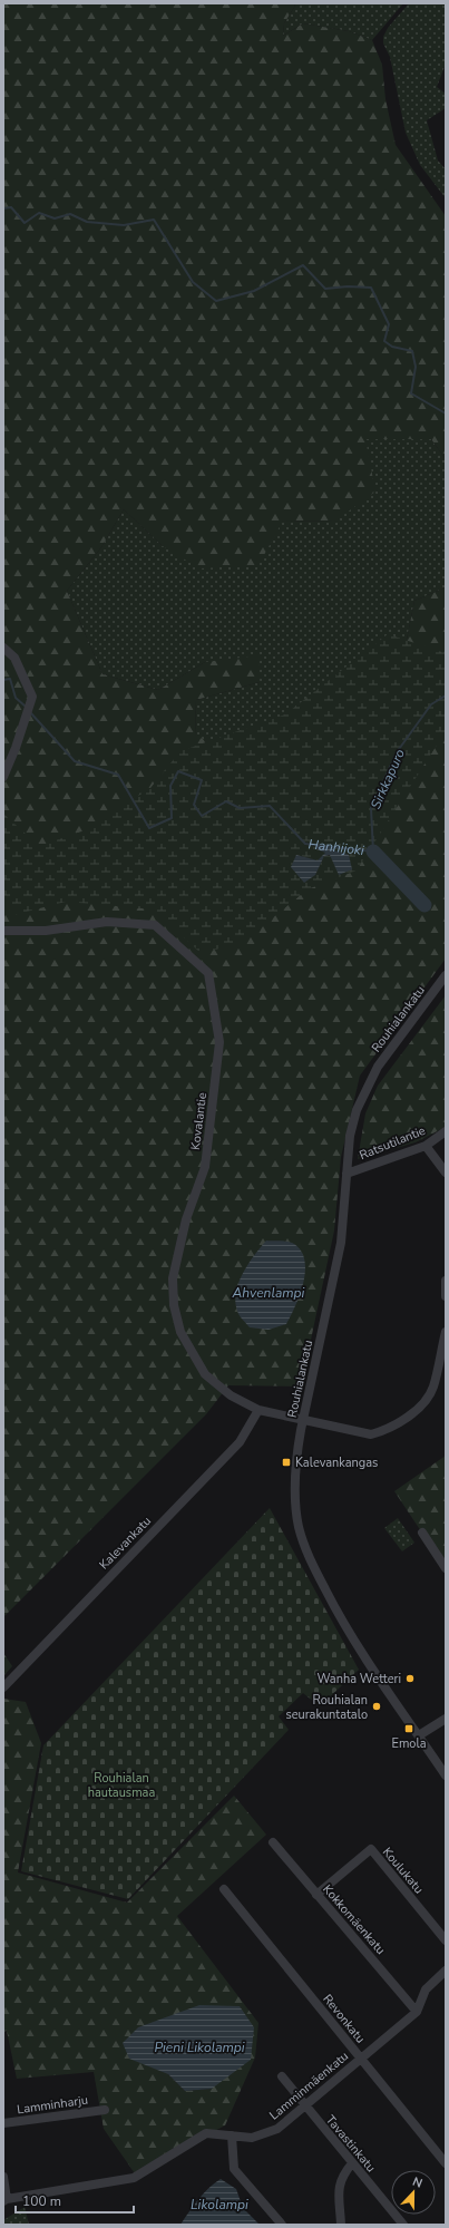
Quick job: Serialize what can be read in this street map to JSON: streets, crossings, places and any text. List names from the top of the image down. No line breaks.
{"streets":{"street":["Rouhialankatu","Kovalantie","Ratsutilantie","Kalevankatu","Koulukatu","Kokkomäenkatu","Revonkatu","Lamminmäenkatu","Lamminharju","Tavastinkatu"]},"crossings":[["Rouhialankatu","Kovalantie"],["Rouhialankatu","Ratsutilantie"],["Kovalantie","Kalevankatu"],["Koulukatu","Kokkomäenkatu"],["Kokkomäenkatu","Lamminmäenkatu"],["Revonkatu","Lamminmäenkatu"],["Lamminmäenkatu","Tavastinkatu"]],"water":["Sirkkapuro","Hanhijoki","Ahvenlampi","Pieni Likolampi","Likolampi"],"parks":["Rouhialan hautausmaa"],"places":{"transit":["Kalevankangas","Emola"],"other":["Wanha Wetteri","Rouhialan seurakuntatalo"]},"scale_bar":"100 m","north":"top"}
